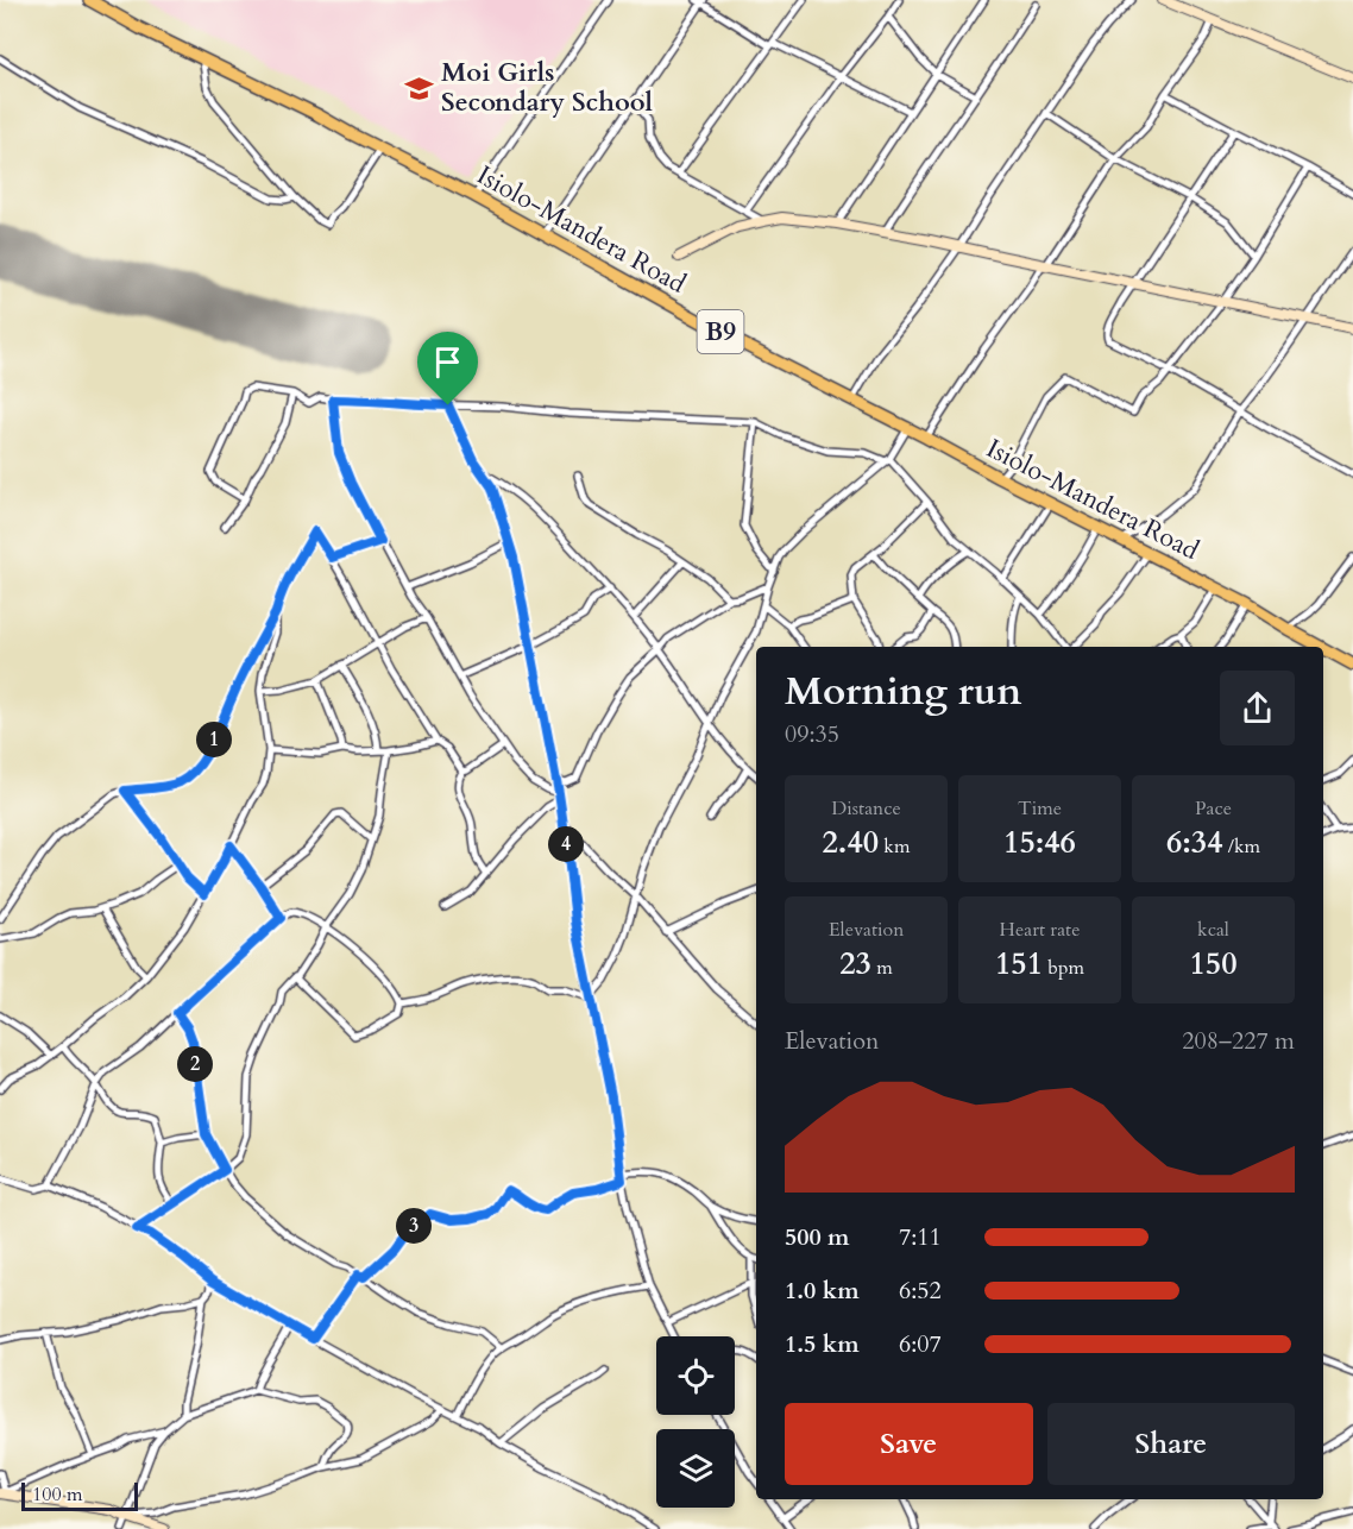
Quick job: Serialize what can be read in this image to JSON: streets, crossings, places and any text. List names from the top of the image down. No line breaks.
{"streets":{"highway":["Isiolo-Mandera Road","B9"]},"places":{"school or university":["Moi Girls Secondary School"]},"scale_bar":"100 m","page":{"heading":["Morning run","09:35"],"pins":["1","4","2","3"],"stats":[["Distance","2.40 km"],["Time","15:46"],["Pace","6:34 /km"],["Elevation","23 m"],["Heart rate","151 bpm"],["kcal","150"]],"chart":["Elevation","208–227 m"],"list":[{"name":"500 m","note":"7:11"},{"name":"1.0 km","note":"6:52"},{"name":"1.5 km","note":"6:07"}],"buttons":["Save","Share"],"scale":"100 m"}}
